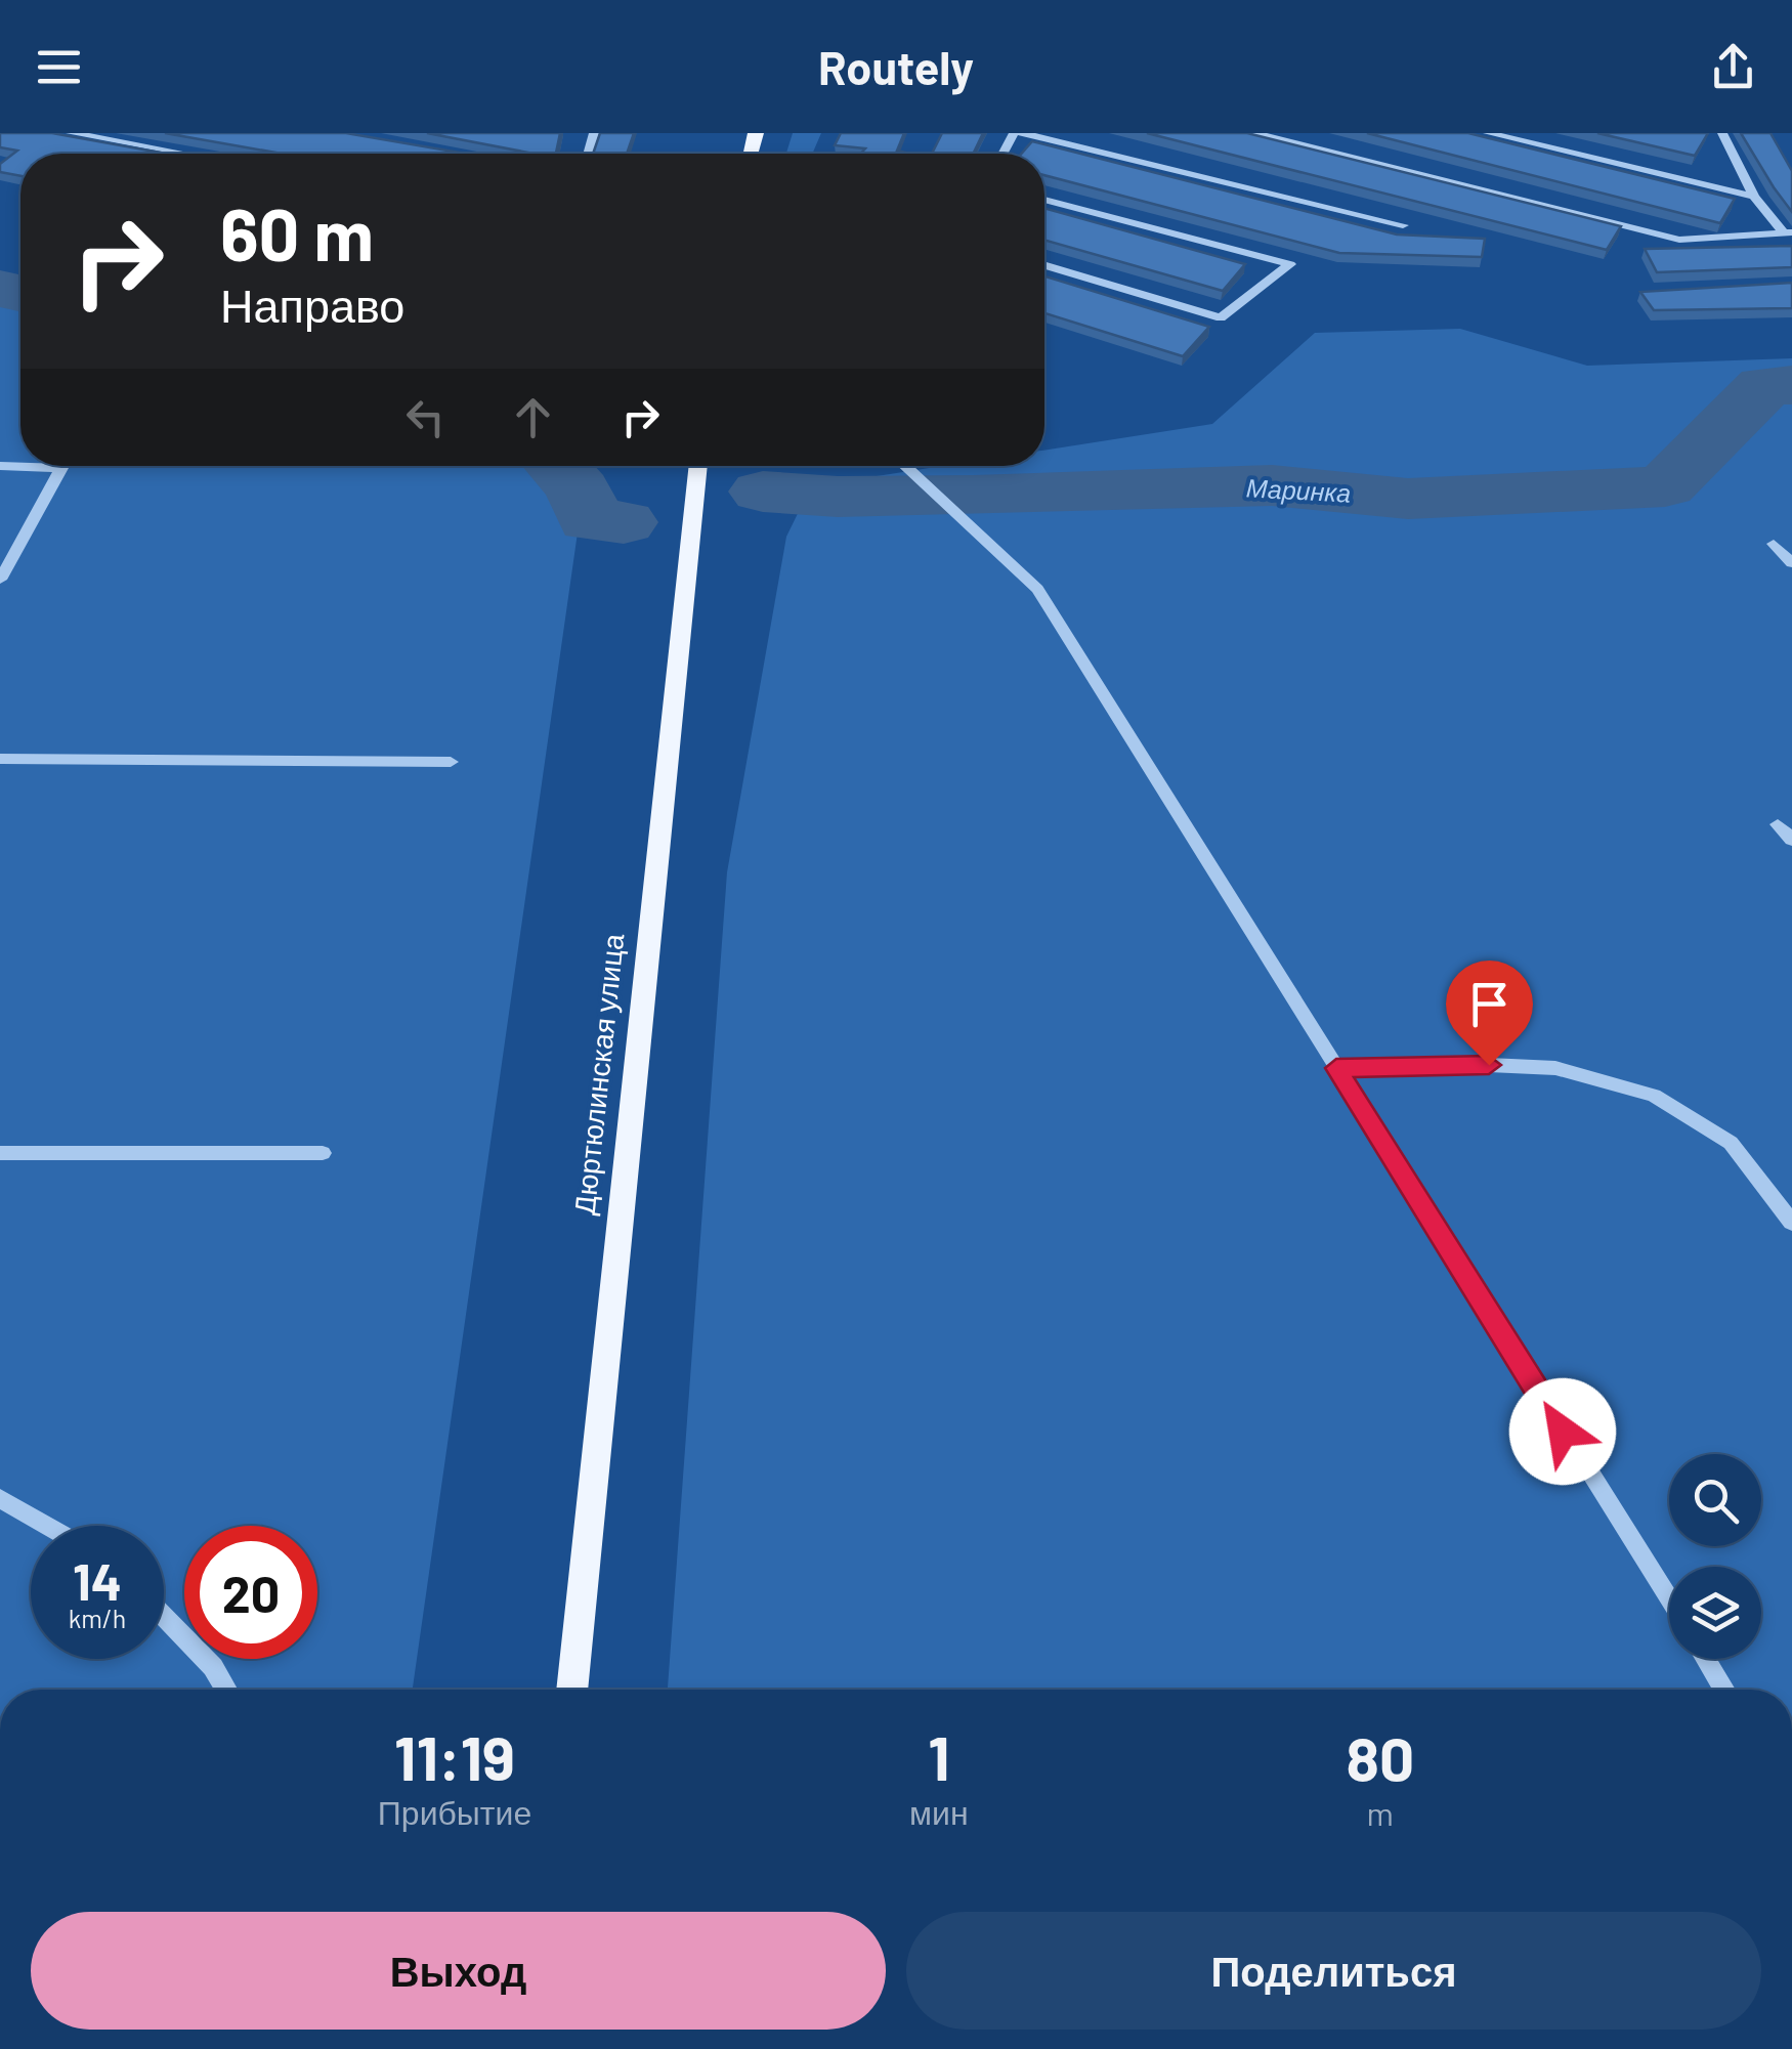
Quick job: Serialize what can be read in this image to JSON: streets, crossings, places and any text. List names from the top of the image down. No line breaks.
{"streets":{"main road":["Дюртюлинская улица"]},"water":["Маринка"],"page":{"header":"Routely","turn":["60 m","Направо"],"speed":"14 km/h","limit":"20","eta":["11:19","Прибытие","1","мин","80","m"],"buttons":["Выход","Поделиться"]}}
